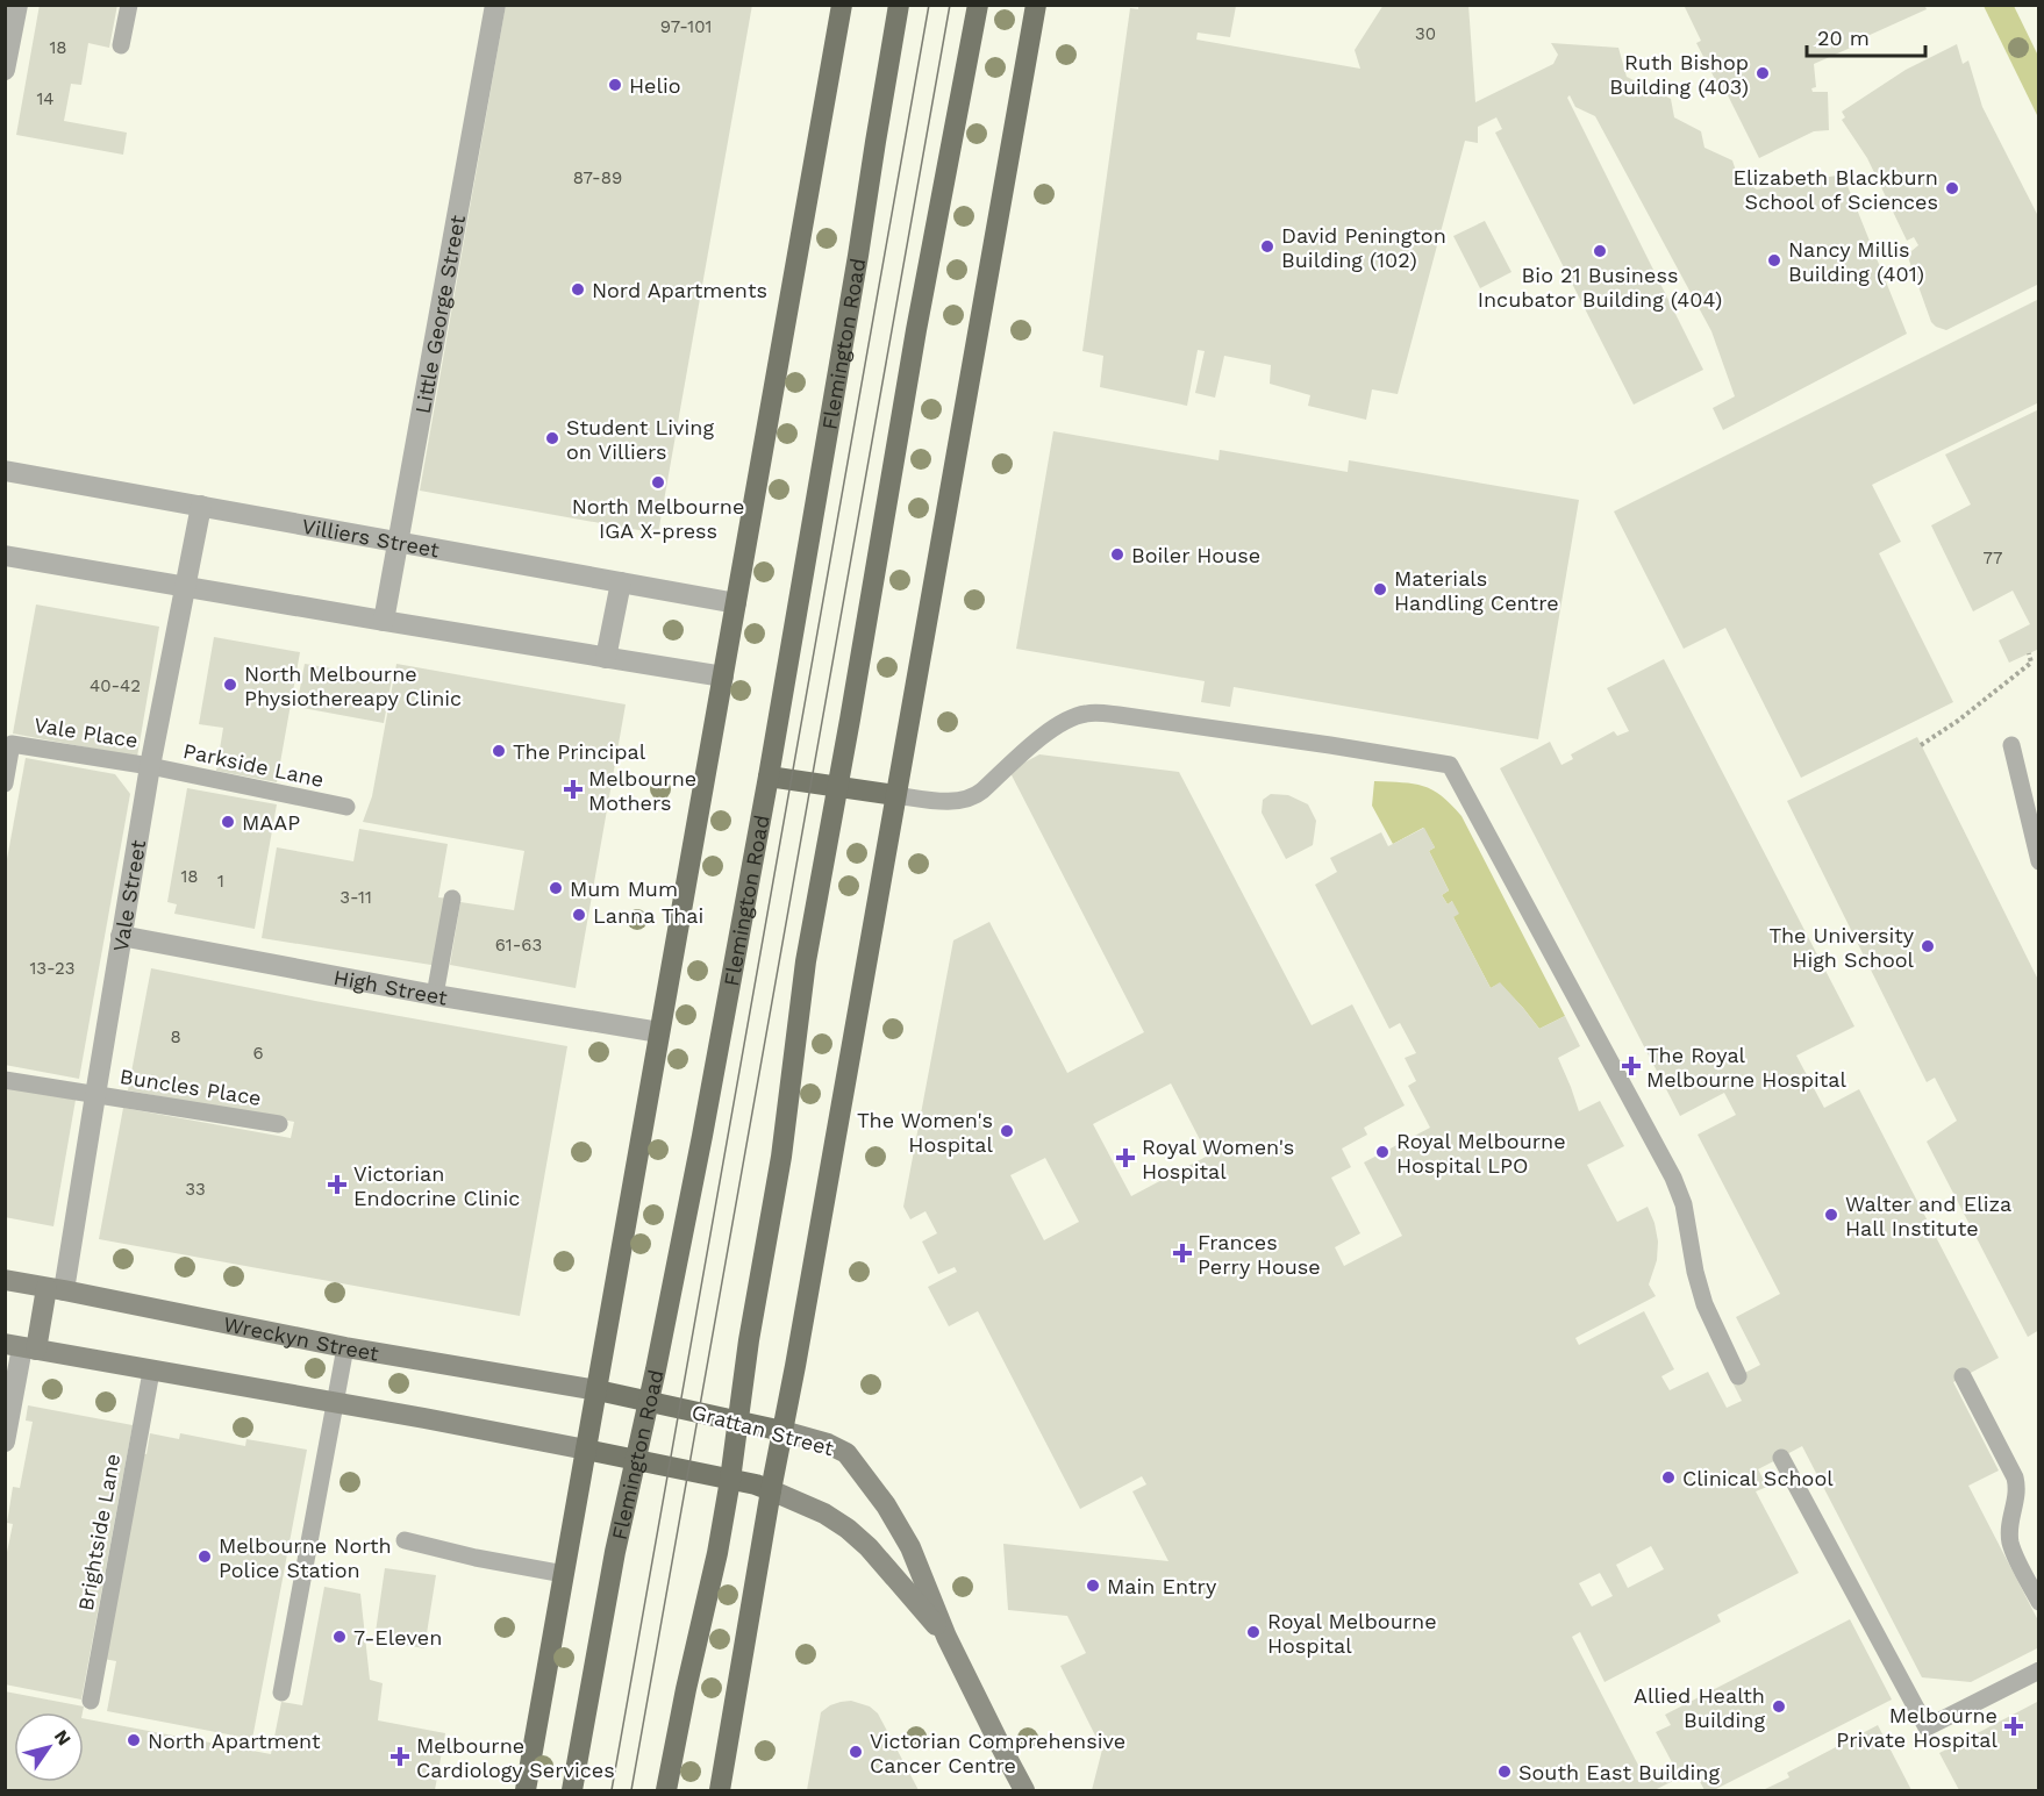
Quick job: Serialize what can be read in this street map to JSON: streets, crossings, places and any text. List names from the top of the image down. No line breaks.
{"streets":{"main road":["Flemington Road","Grattan Street"],"street":["Little George Street","Villiers Street","Vale Street","High Street","Wreckyn Street"],"lane":["Vale Place","Parkside Lane","Buncles Place","Brightside Lane"]},"crossings":[["Little George Street","Villiers Street"],["Flemington Road","Grattan Street"],["Villiers Street","Vale Street"],["Vale Place","Parkside Lane"],["Vale Place","Vale Street"],["Parkside Lane","Vale Street"],["Vale Street","High Street"],["Vale Street","Buncles Place"],["Vale Street","Wreckyn Street"],["Wreckyn Street","Grattan Street"]],"places":{"other":["Ruth Bishop Building (403)","Helio","Elizabeth Blackburn School of Sciences","David Penington Building (102)","Bio 21 Business Incubator Building (404)","Nancy Millis Building (401)","Nord Apartments","Student Living on Villiers","North Melbourne IGA X-press","Boiler House","Materials Handling Centre","North Melbourne Physiothereapy Clinic","The Principal","MAAP","Mum Mum","Lanna Thai","The University High School","The Women's Hospital","Royal Melbourne Hospital LPO","Walter and Eliza Hall Institute","Clinical School","Melbourne North Police Station","Main Entry","Royal Melbourne Hospital","7-Eleven","Allied Health Building","North Apartment","Victorian Comprehensive Cancer Centre","South East Building"],"health":["Melbourne Mothers","The Royal Melbourne Hospital","Royal Women's Hospital","Victorian Endocrine Clinic","Frances Perry House","Melbourne Private Hospital","Melbourne Cardiology Services"]},"house_numbers":["97-101","30","18","14","87-89","77","40-42","18","1","3-11","61-63","13-23","8","6","33"],"scale_bar":"20 m","north":"top right"}
